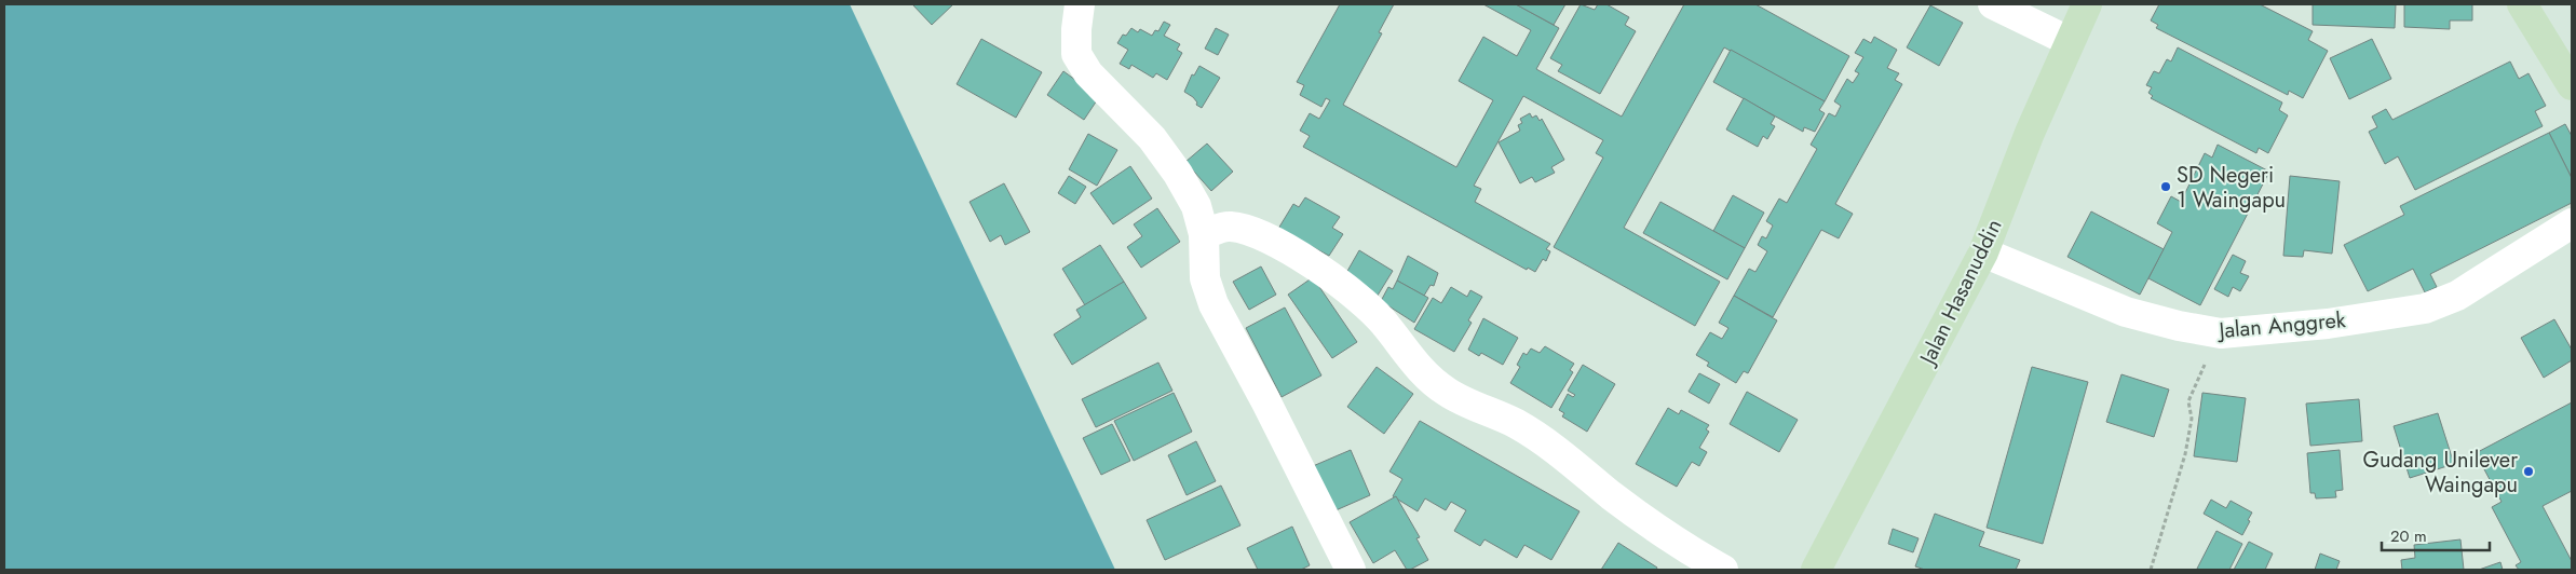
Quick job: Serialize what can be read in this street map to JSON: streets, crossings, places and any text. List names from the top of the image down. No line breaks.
{"streets":{"street":["Jalan Hasanuddin","Jalan Anggrek"]},"crossings":[["Jalan Hasanuddin","Jalan Anggrek"]],"places":["SD Negeri 1 Waingapu","Gudang Unilever Waingapu"],"scale_bar":"20 m"}
